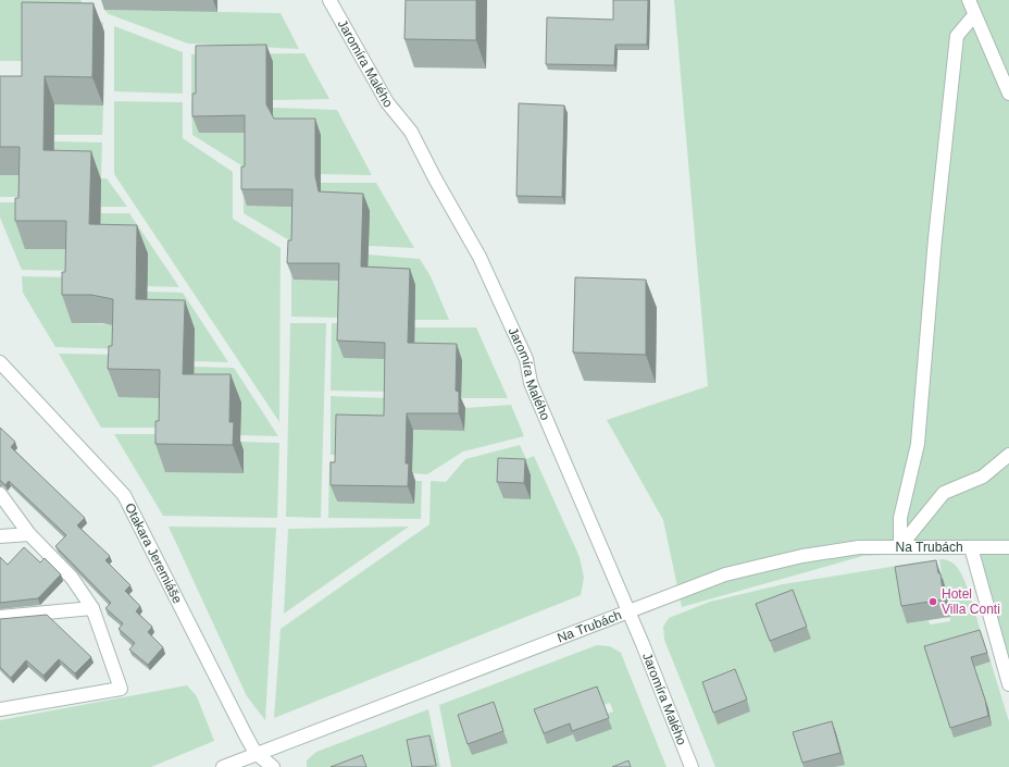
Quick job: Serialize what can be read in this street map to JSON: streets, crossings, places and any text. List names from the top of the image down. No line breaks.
{"streets":{"street":["Jaromíra Malého","Na Trubách","Otakara Jeremiáše"]},"crossings":[["Jaromíra Malého","Na Trubách"],["Na Trubách","Otakara Jeremiáše"]],"places":["Hotel Villa Conti"]}
